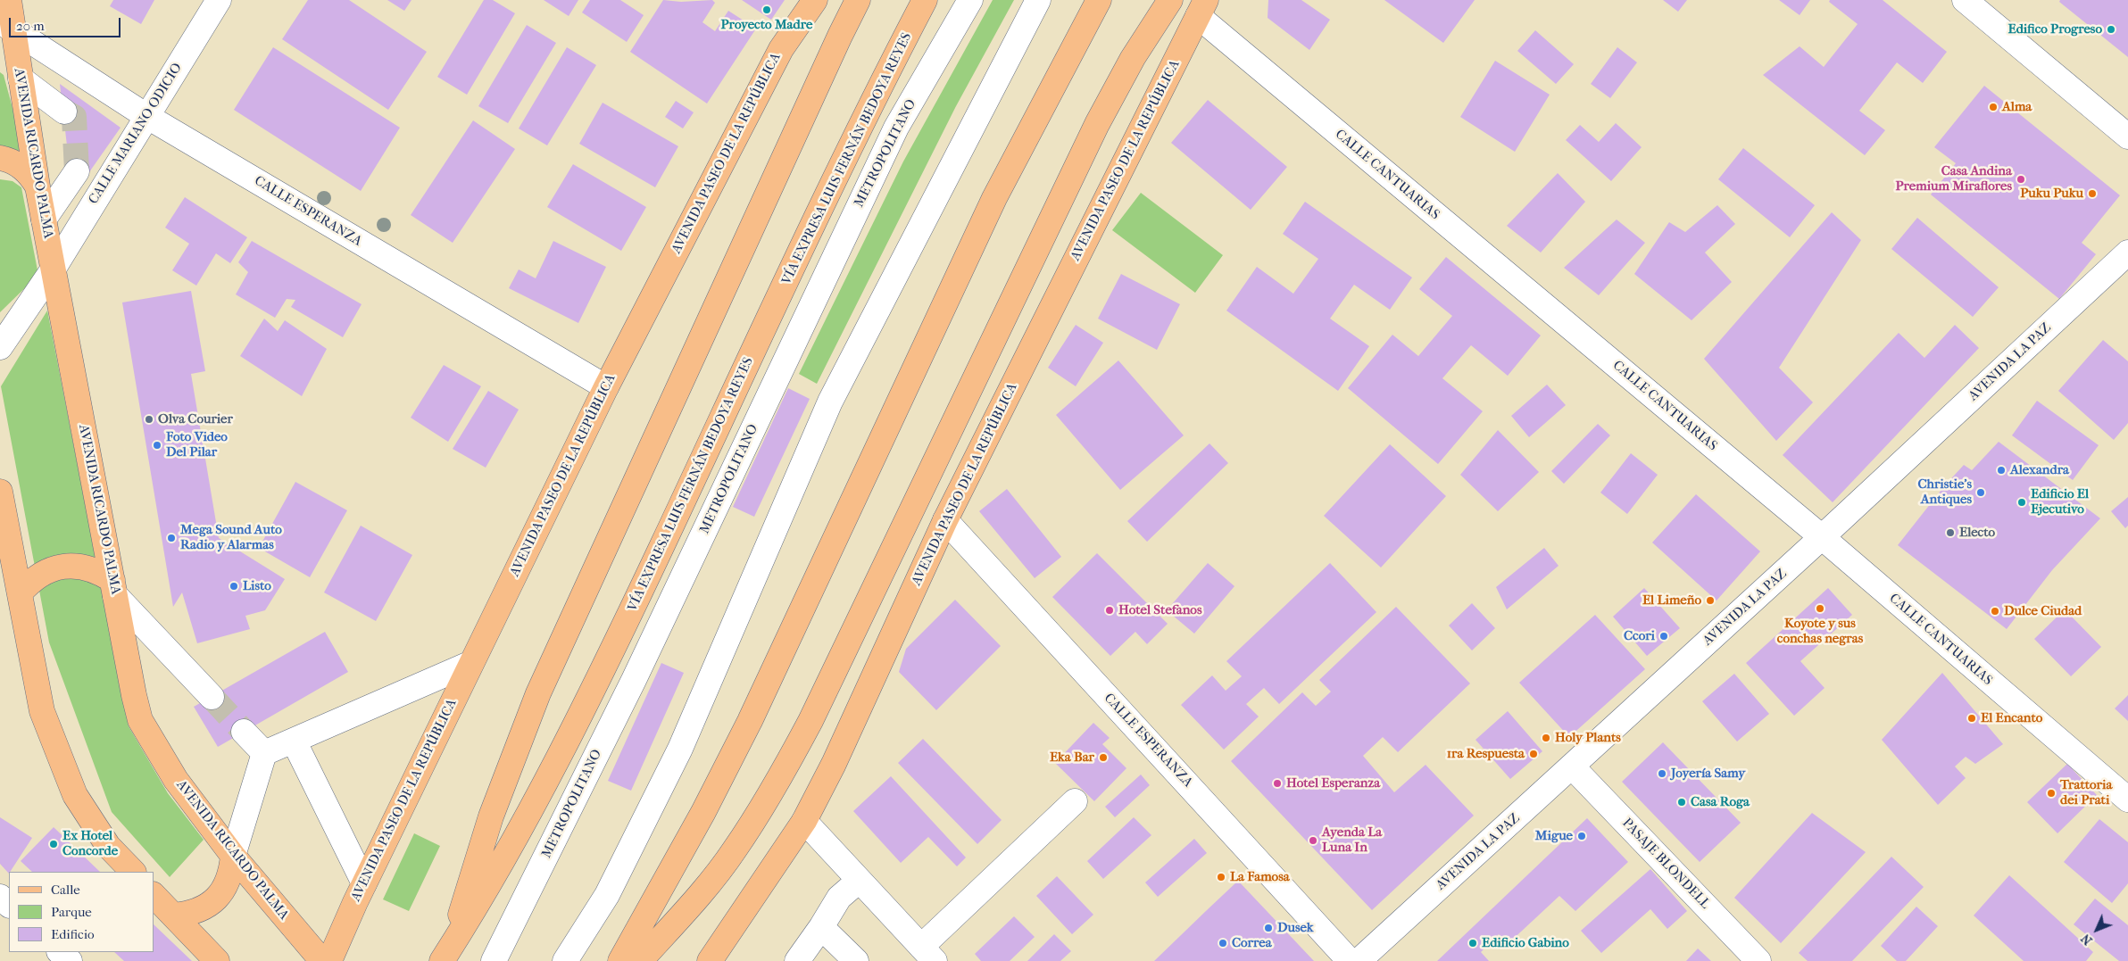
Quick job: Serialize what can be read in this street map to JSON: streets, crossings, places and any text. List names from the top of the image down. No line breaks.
{"streets":{"main road":["AVENIDA RICARDO PALMA","AVENIDA PASEO DE LA REPÚBLICA","VÍA EXPRESA LUIS FERNÁN BEDOYA REYES"],"street":["CALLE MARIANO ODICIO","METROPOLITANO","CALLE CANTUARIAS","CALLE ESPERANZA","AVENIDA LA PAZ","PASAJE BLONDELL"]},"crossings":[["CALLE MARIANO ODICIO","AVENIDA RICARDO PALMA"],["CALLE MARIANO ODICIO","CALLE ESPERANZA"],["AVENIDA RICARDO PALMA","CALLE ESPERANZA"],["AVENIDA PASEO DE LA REPÚBLICA","CALLE CANTUARIAS"],["AVENIDA PASEO DE LA REPÚBLICA","CALLE ESPERANZA"],["CALLE CANTUARIAS","AVENIDA LA PAZ"],["AVENIDA LA PAZ","PASAJE BLONDELL"]],"places":["Proyecto Madre","Edifico Progreso","Alma","Casa Andina Premium Miraflores","Puku Puku","Olva Courier","Foto Video Del Pilar","Alexandra","Christie's Antiques","Edificio El Ejecutivo","Electo","Mega Sound Auto Radio y Alarmas","Listo","El Limeño","Koyote y sus conchas negras","Hotel Stefanos","Dulce Ciudad","Ccori","El Encanto","Holy Plants","1ra Respuesta","Eka Bar","Joyería Samy","Hotel Esperanza","Trattoria dei Prati","Casa Roga","Migue","Ayenda La Luna In","Ex Hotel Concorde","La Famosa","Dusek","Correa","Edificio Gabino"],"legend":["Calle","Parque","Edificio"],"scale_bar":"20 m","north":"bottom left"}
